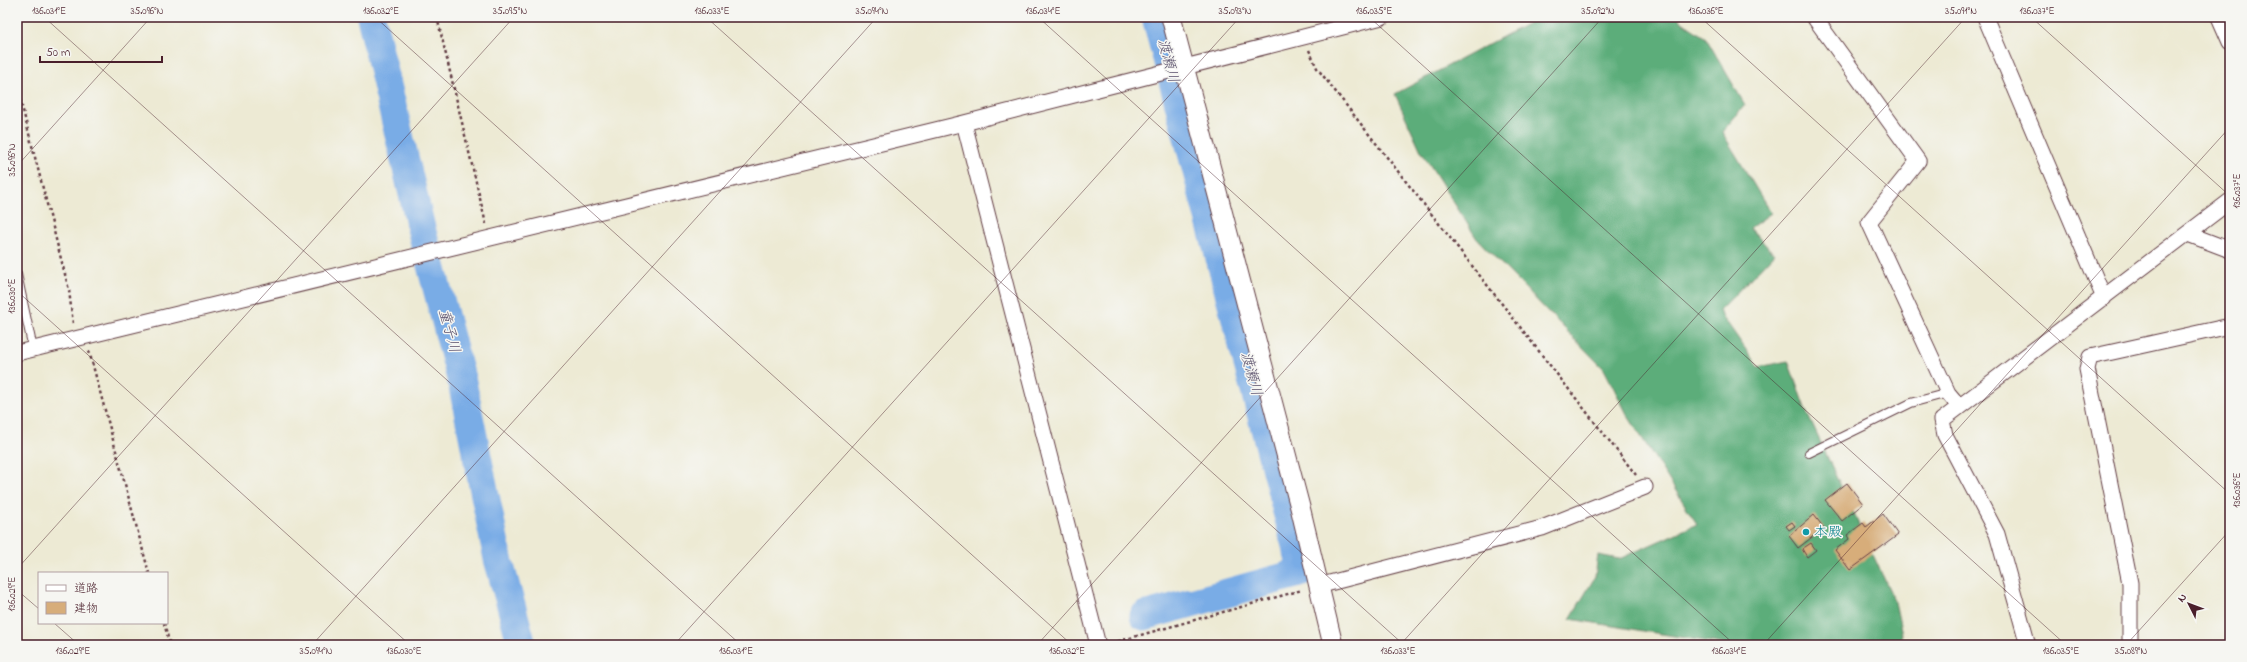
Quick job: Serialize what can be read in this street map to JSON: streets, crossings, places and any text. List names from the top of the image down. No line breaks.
{"water":["渡瀬川","童子川"],"places":["本殿"],"legend":["道路","建物"],"scale_bar":"50 m","north":"top left","coordinates":["136.031°E","35.096°N","136.032°E","35.095°N","136.033°E","35.094°N","136.034°E","35.093°N","136.035°E","35.092°N","136.036°E","35.091°N","136.037°E","136.030°E","136.029°E","35.089°N"]}
